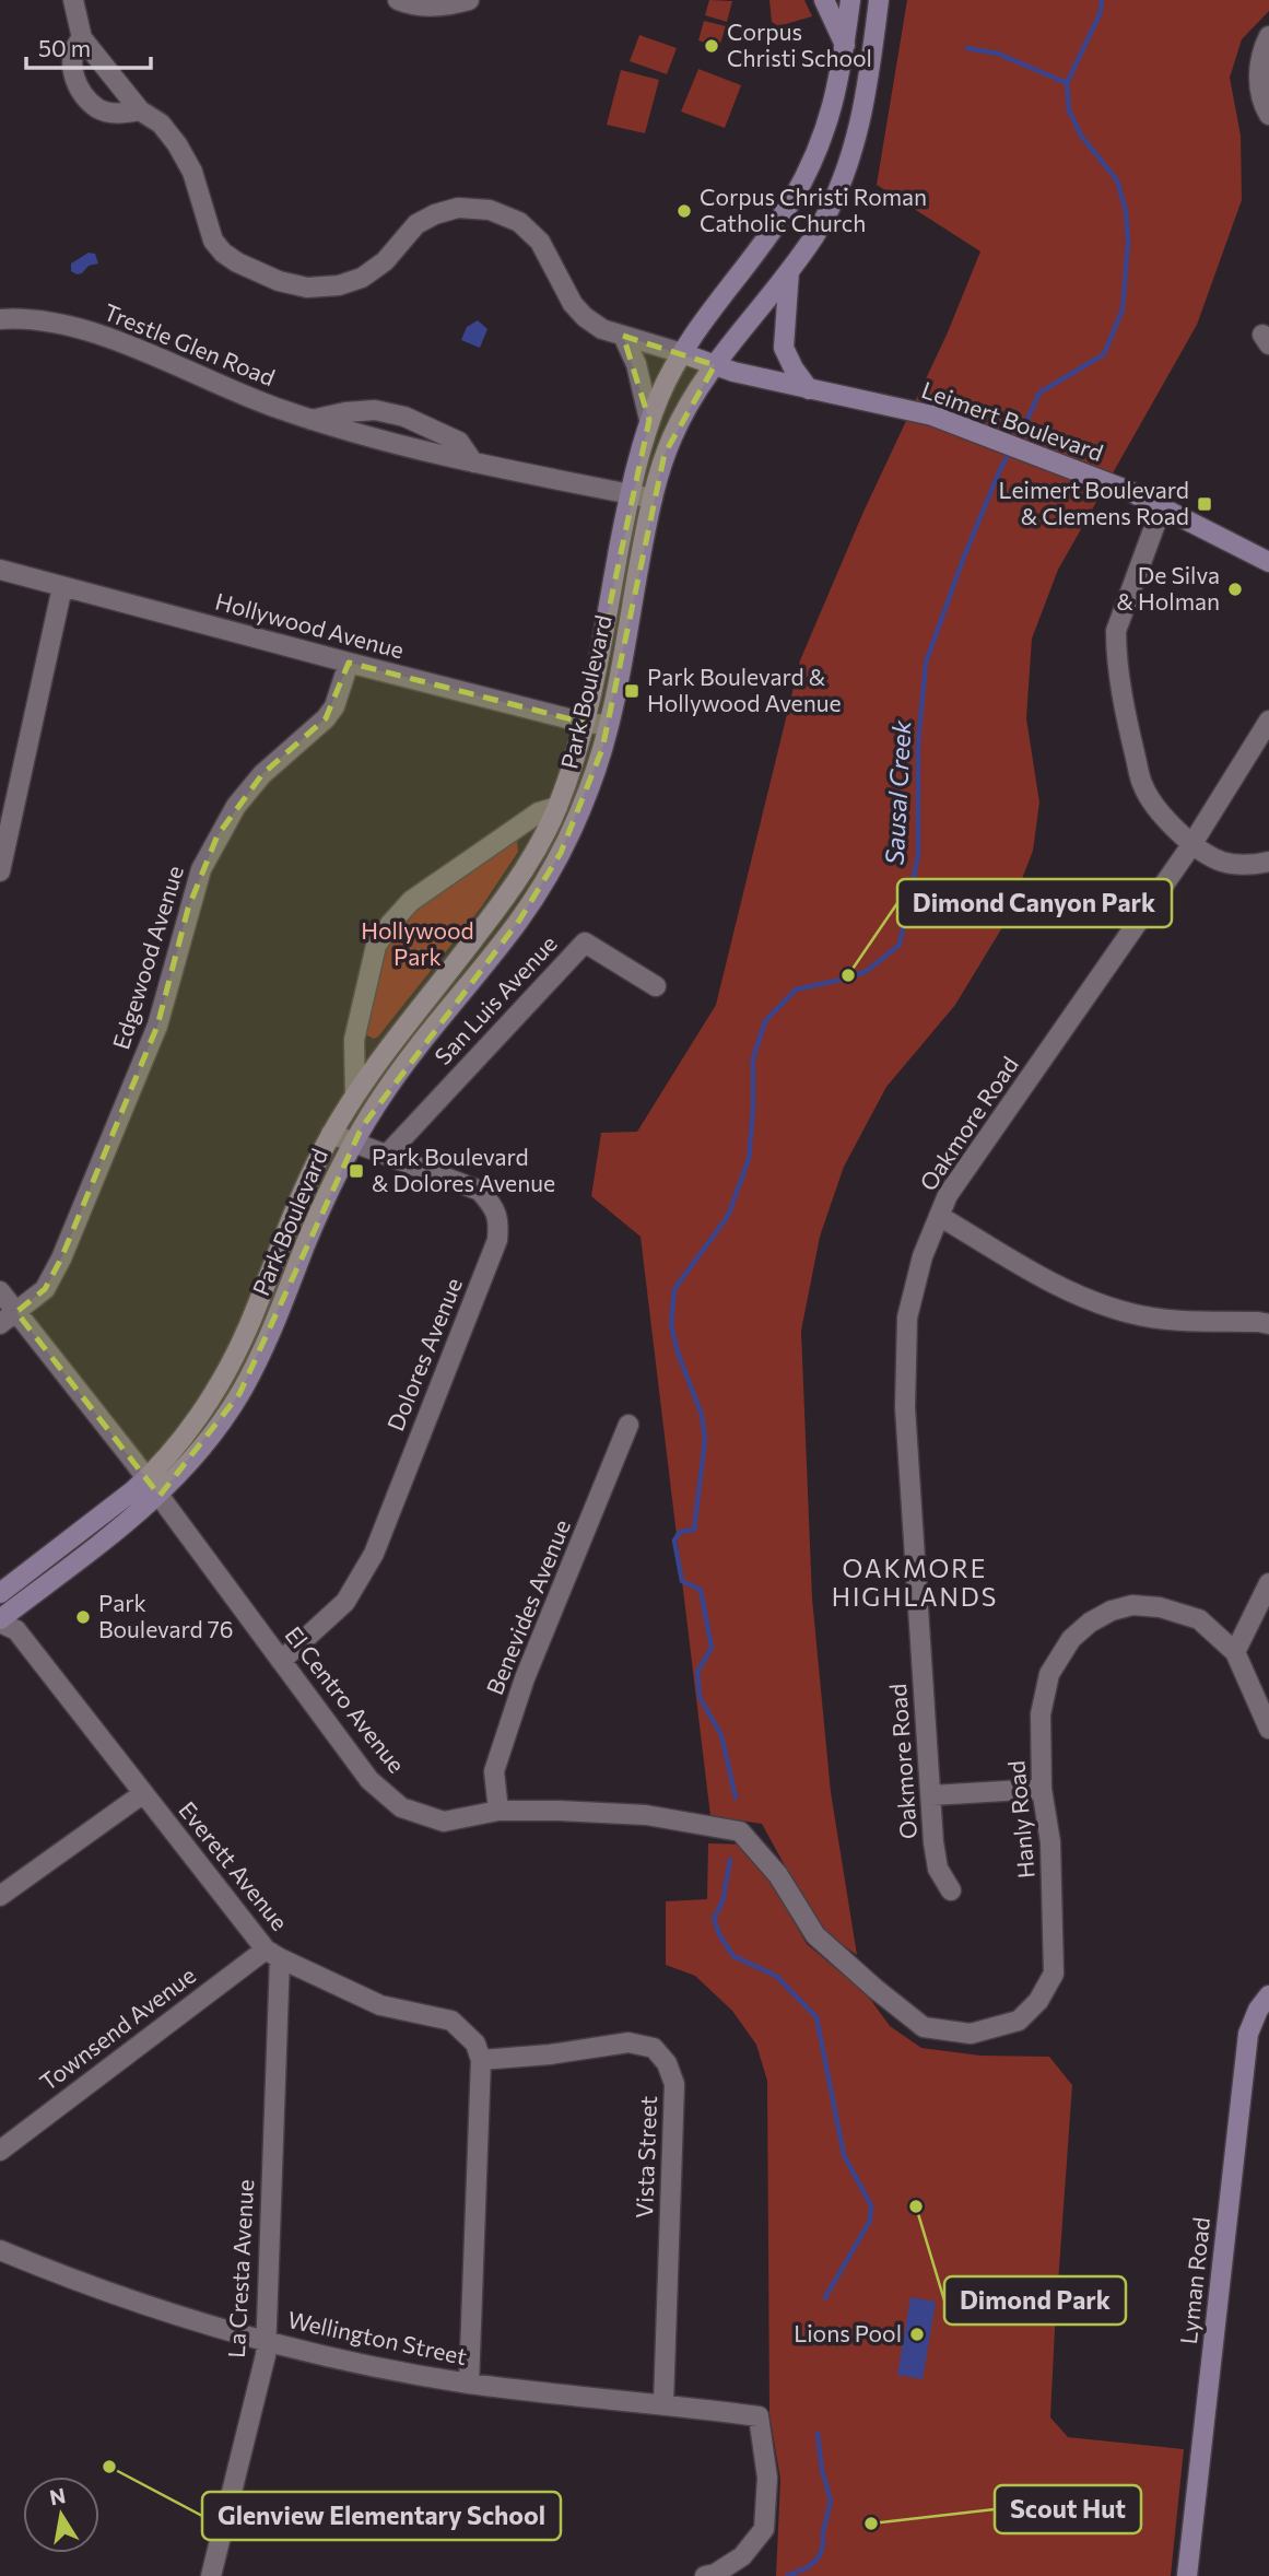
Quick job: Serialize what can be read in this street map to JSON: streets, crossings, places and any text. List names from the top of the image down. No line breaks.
{"streets":{"main road":["Leimert Boulevard","Park Boulevard","Lyman Road"],"street":["Trestle Glen Road","Hollywood Avenue","Edgewood Avenue","San Luis Avenue","Oakmore Road","Dolores Avenue","Benevides Avenue","El Centro Avenue","Hanly Road","Everett Avenue","Townsend Avenue","Vista Street","La Cresta Avenue","Wellington Street"]},"crossings":[["Trestle Glen Road","Park Boulevard"],["Leimert Boulevard","Park Boulevard"],["Hollywood Avenue","Park Boulevard"],["Hollywood Avenue","Edgewood Avenue"],["Park Boulevard","Dolores Avenue"],["Park Boulevard","El Centro Avenue"],["Park Boulevard","Everett Avenue"],["Edgewood Avenue","El Centro Avenue"],["San Luis Avenue","Dolores Avenue"],["Dolores Avenue","El Centro Avenue"],["Benevides Avenue","El Centro Avenue"],["El Centro Avenue","Hanly Road"],["Everett Avenue","Townsend Avenue"],["Everett Avenue","Vista Street"],["Everett Avenue","La Cresta Avenue"],["Townsend Avenue","La Cresta Avenue"],["Vista Street","Wellington Street"],["La Cresta Avenue","Wellington Street"]],"districts":["OAKMORE HIGHLANDS"],"water":["Sausal Creek"],"parks":["Hollywood Park"],"places":{"other":["Corpus Christi School","Corpus Christi Roman Catholic Church","De Silva & Holman","Dimond Canyon Park","Park Boulevard 76","Dimond Park","Lions Pool","Glenview Elementary School","Scout Hut"],"transit":["Leimert Boulevard & Clemens Road","Park Boulevard & Hollywood Avenue","Park Boulevard & Dolores Avenue"]},"scale_bar":"50 m","north":"top"}
